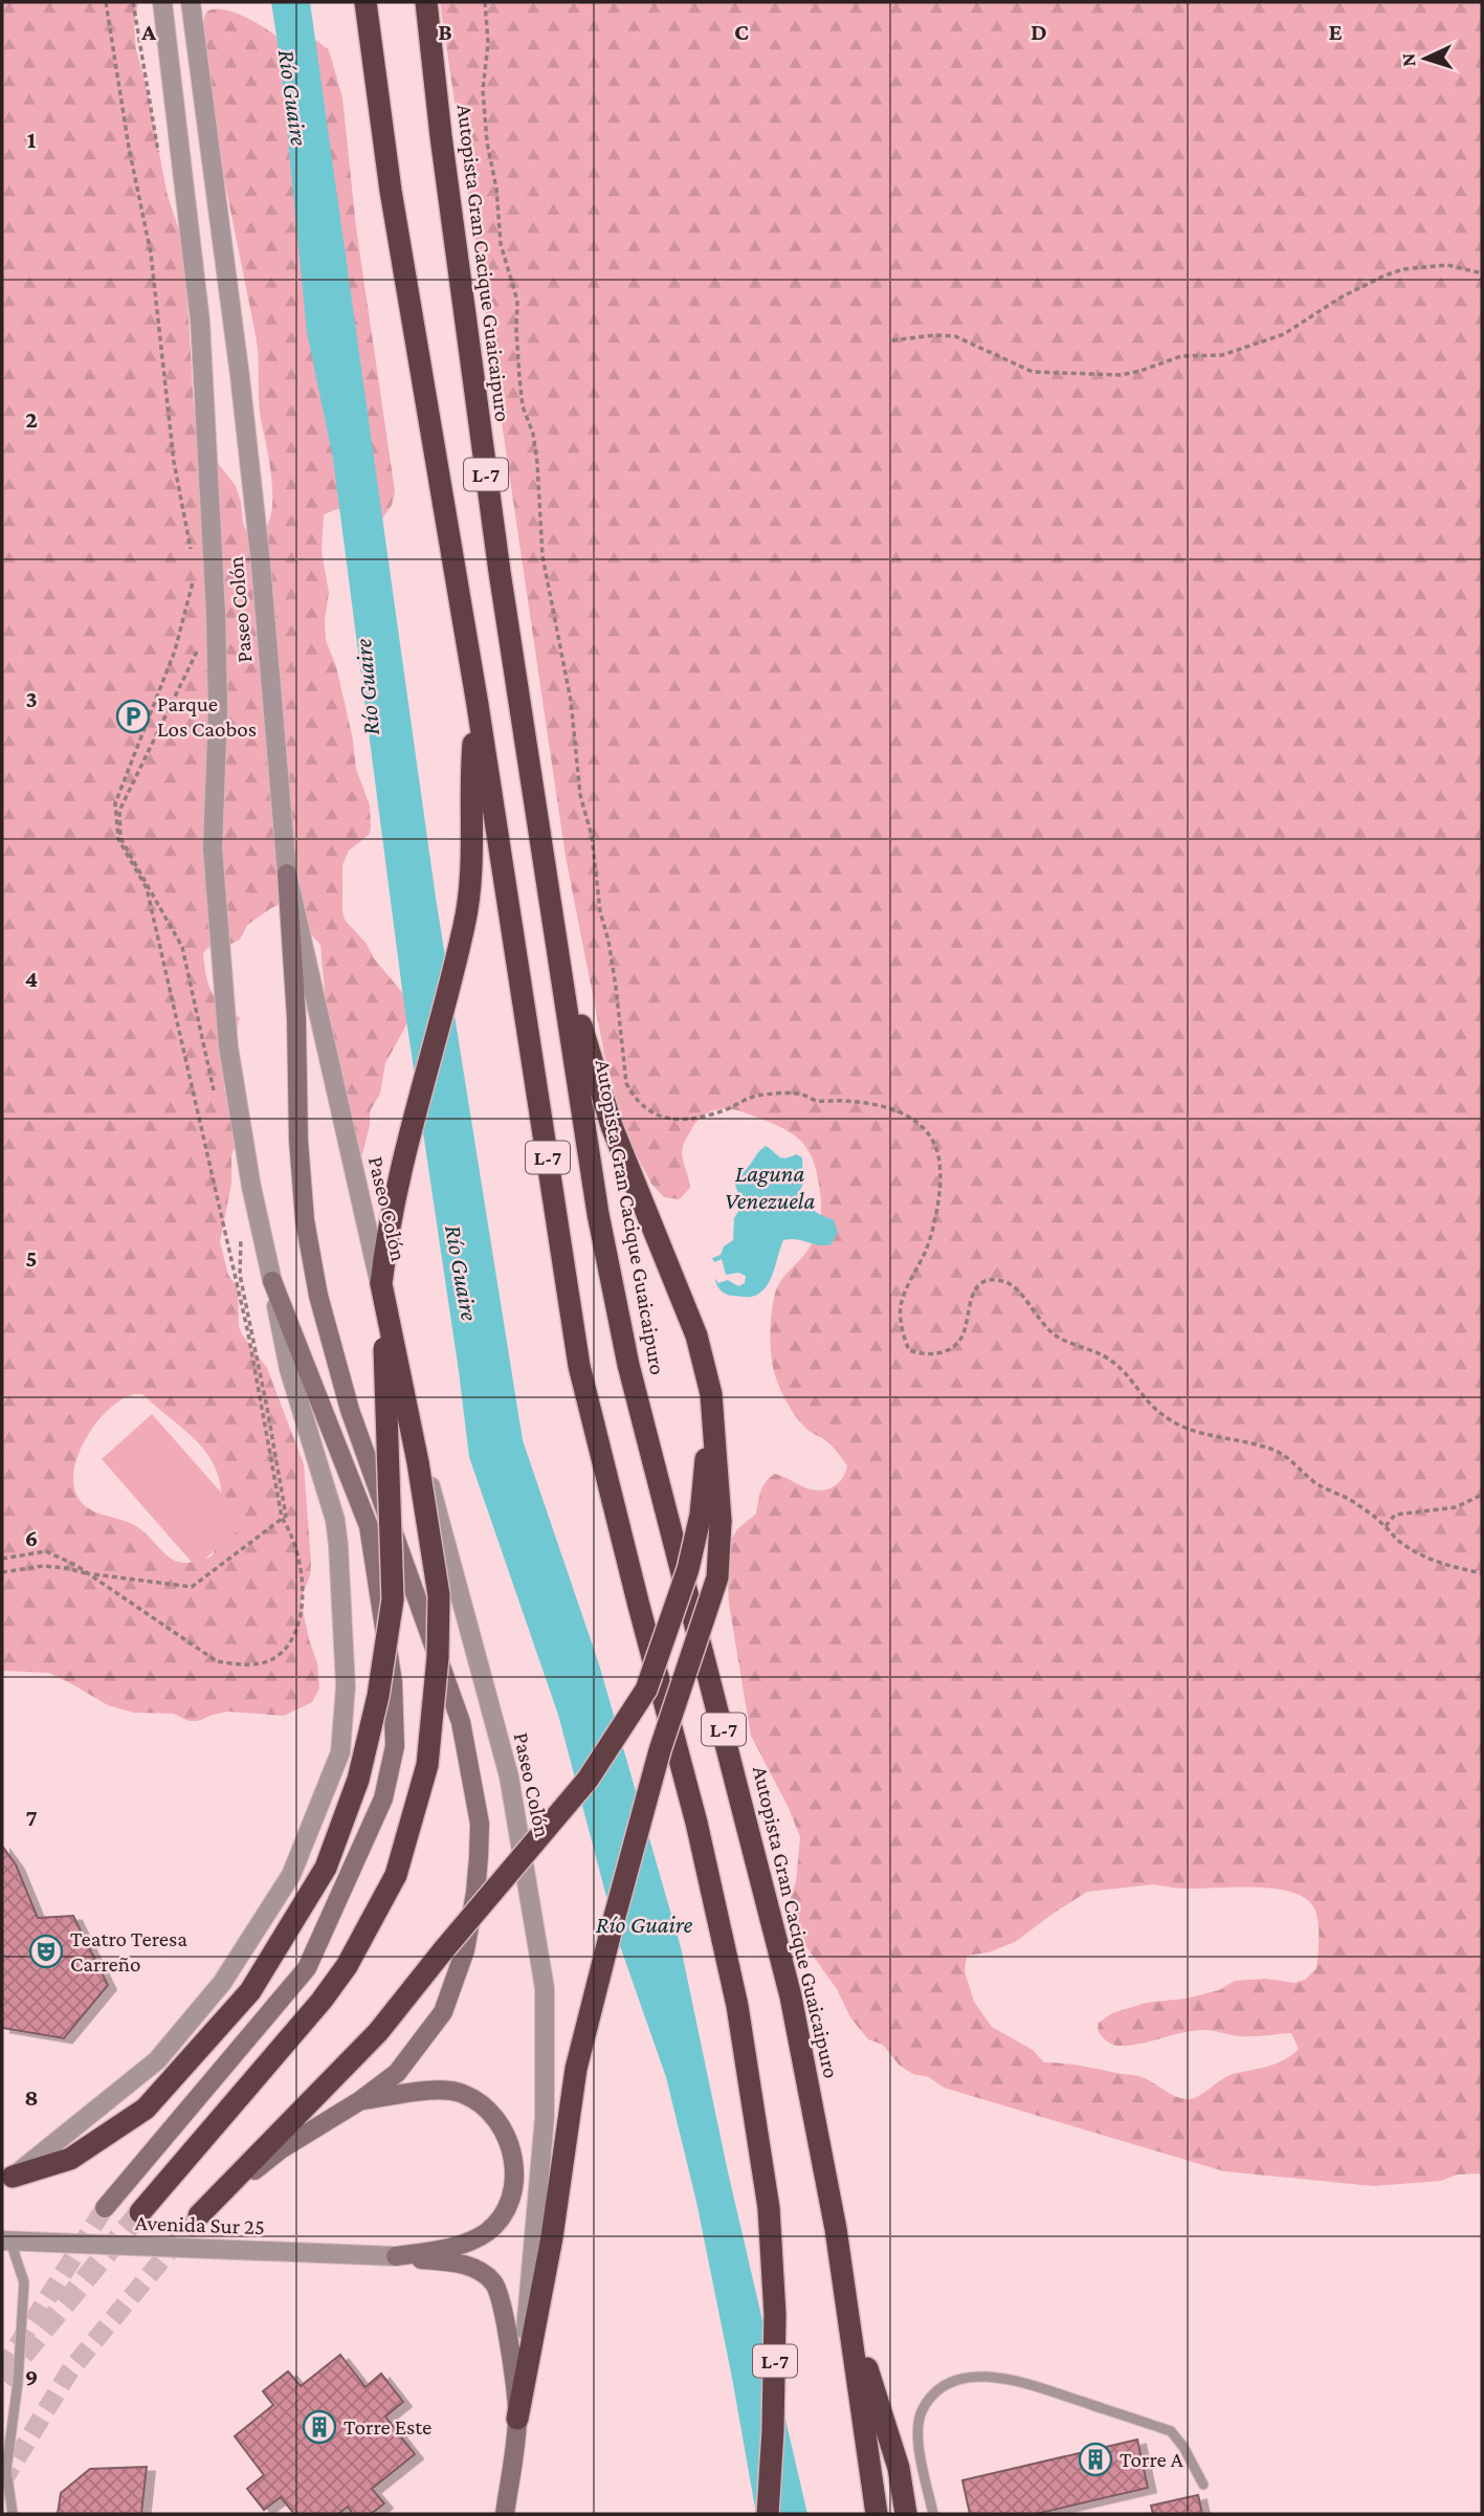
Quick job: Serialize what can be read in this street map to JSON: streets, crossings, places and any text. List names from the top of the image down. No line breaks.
{"streets":{"highway":["Autopista Gran Cacique Guaicaipuro","L-7"],"street":["Paseo Colón","Avenida Sur 25"]},"water":["Río Guaire","Laguna Venezuela"],"places":{"parking":["Parque Los Caobos"],"theatre":["Teatro Teresa Carreño"],"building":["Torre Este","Torre A"]},"north":"left","grid":{"columns":["A","B","C","D","E"],"rows":["1","2","3","4","5","6","7","8","9"]}}
